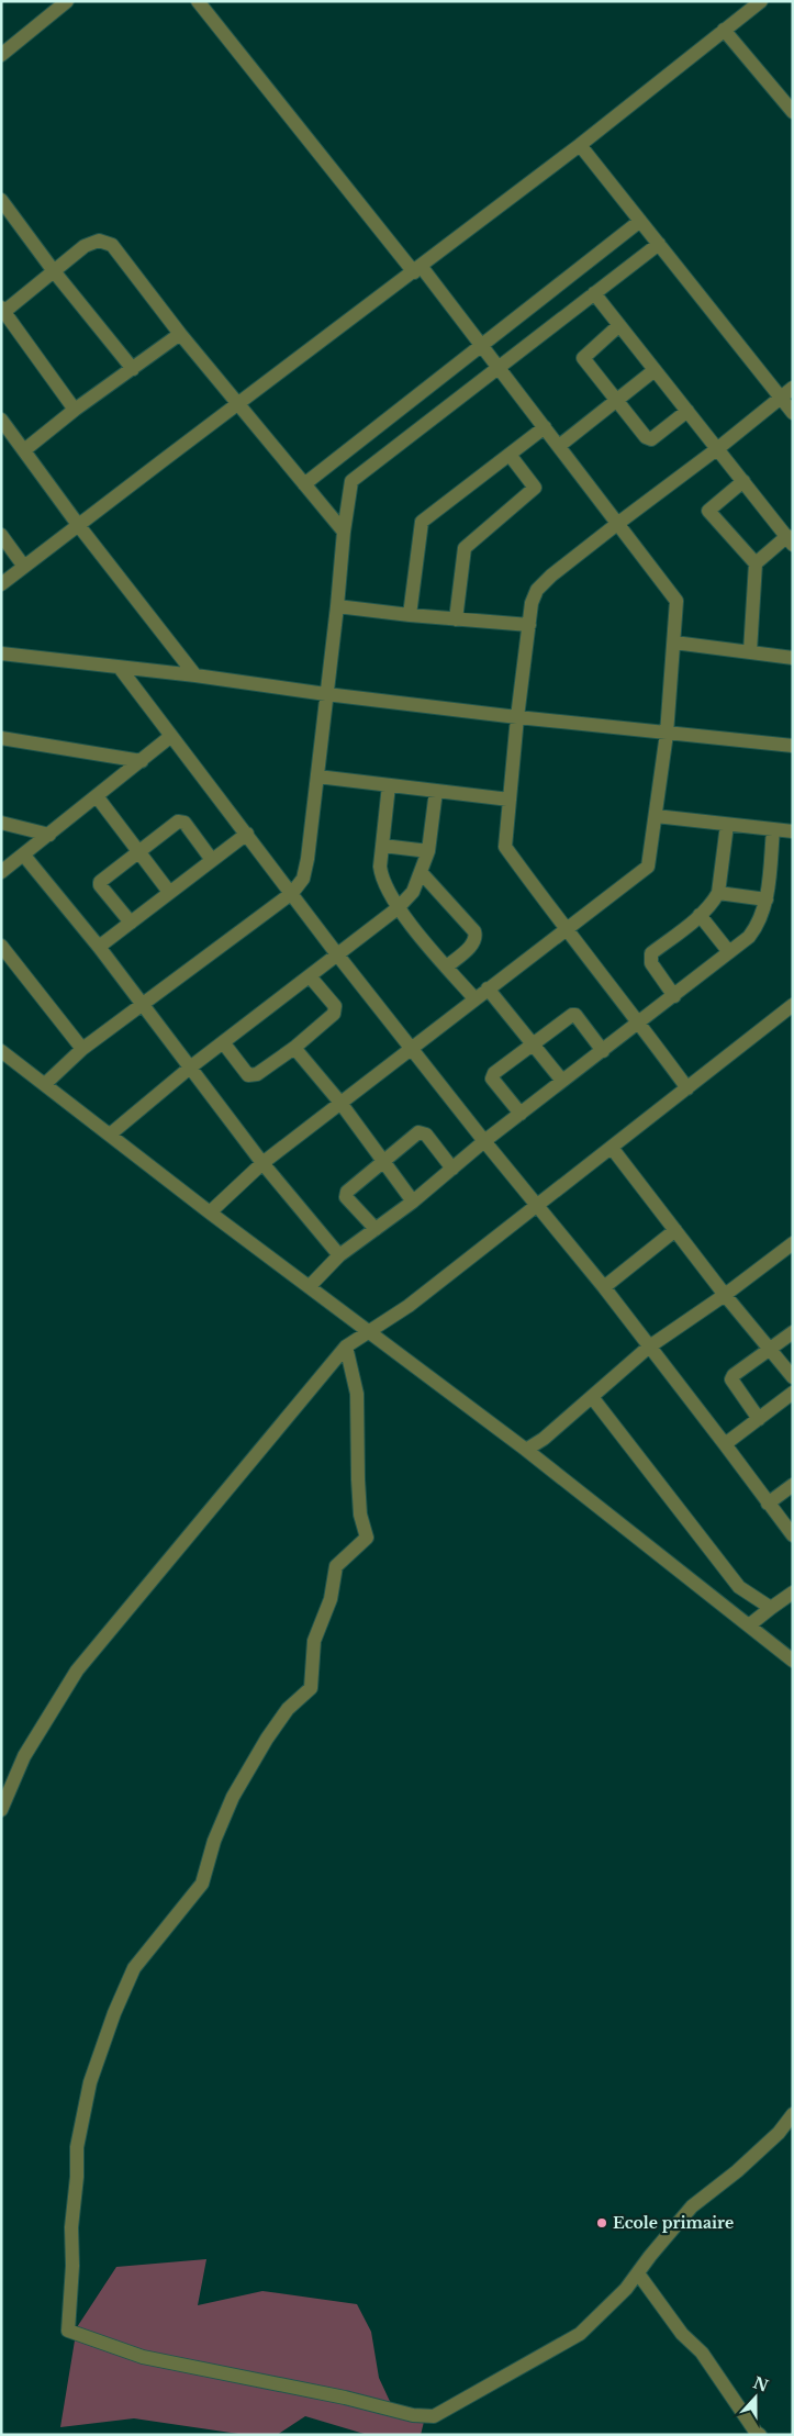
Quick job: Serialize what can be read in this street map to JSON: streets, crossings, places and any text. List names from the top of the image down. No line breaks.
{"places":["Ecole primaire"],"north":"top"}
